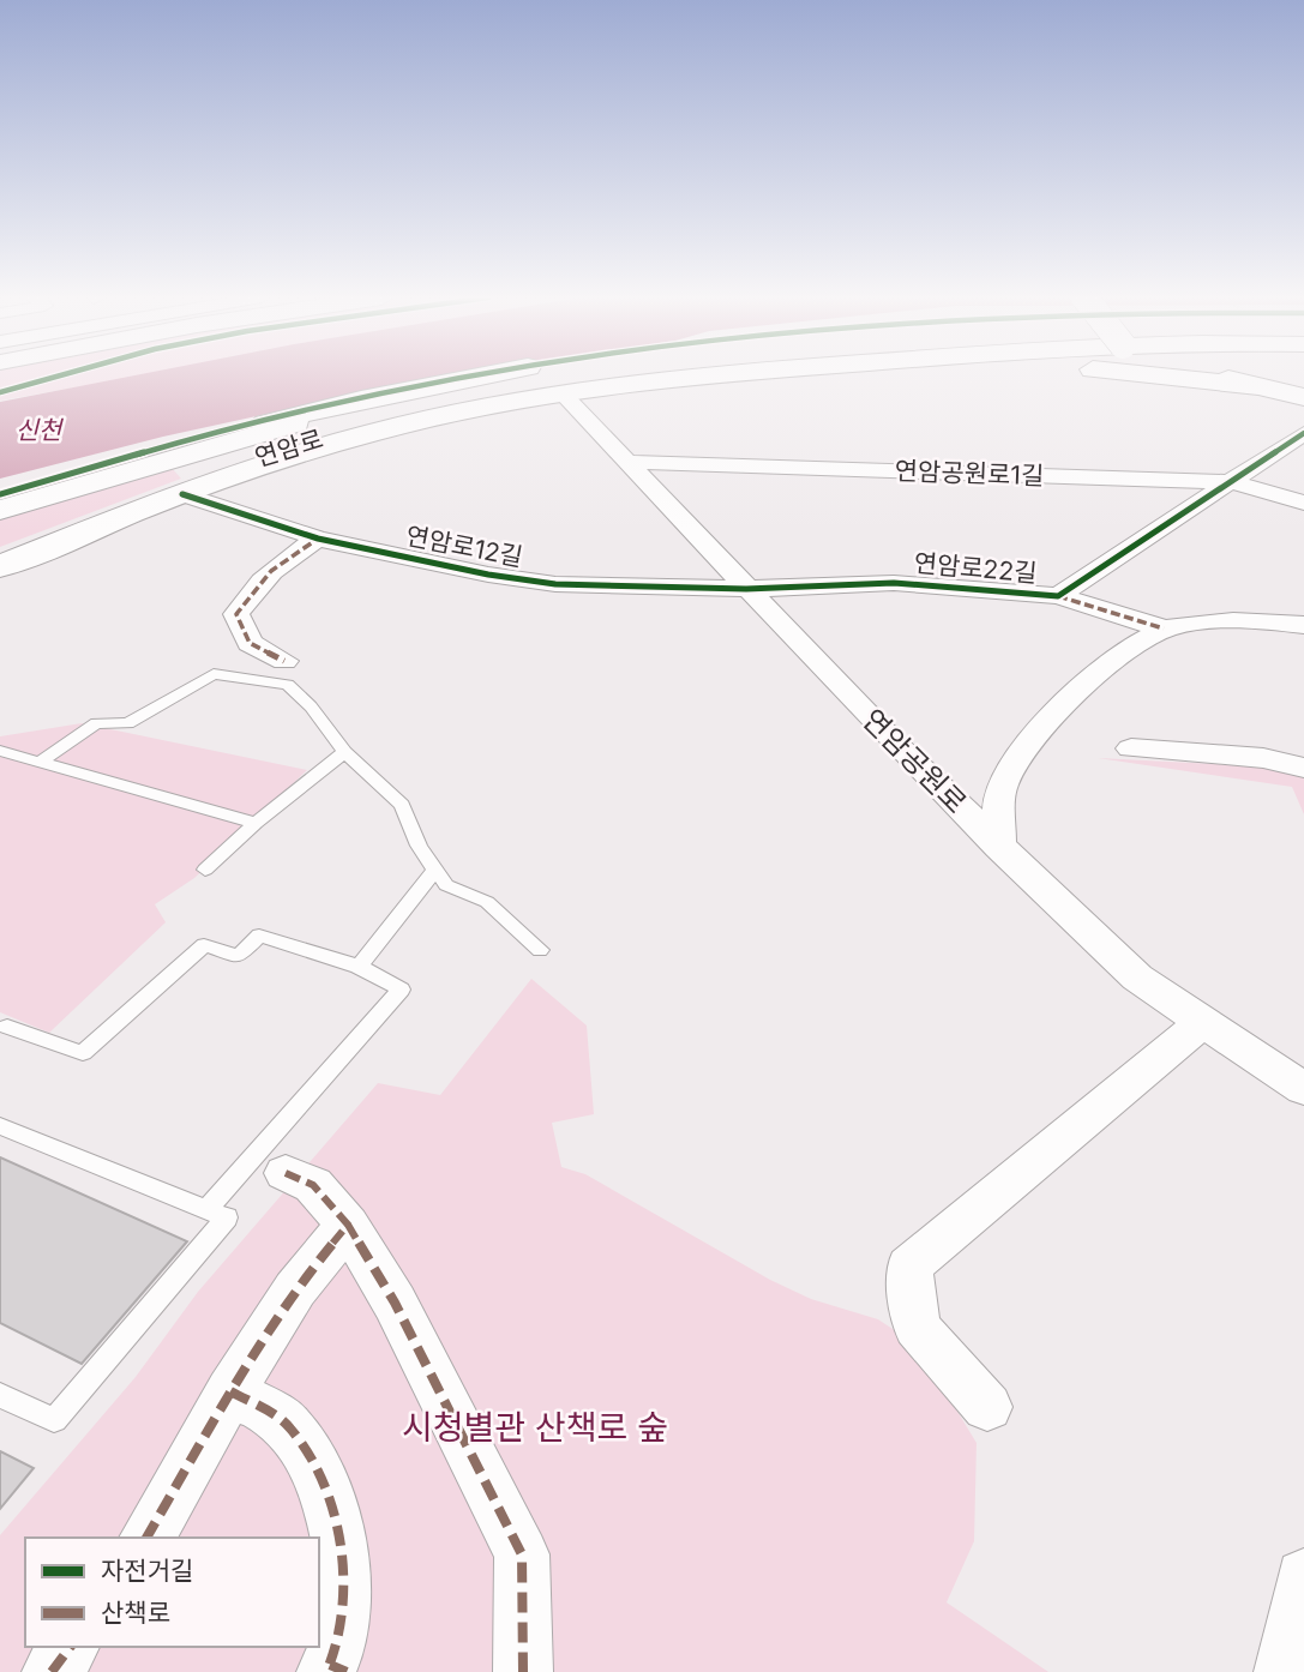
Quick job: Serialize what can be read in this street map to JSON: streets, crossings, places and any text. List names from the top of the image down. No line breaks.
{"streets":{"main road":["연암로"],"street":["연암공원로1길","연암로12길","연암로22길","연암공원로"]},"crossings":[["연암로","연암로12길"],["연암로","연암공원로"],["연암공원로1길","연암로22길"],["연암공원로1길","연암공원로"],["연암로12길","연암로22길"],["연암로12길","연암공원로"],["연암로22길","연암공원로"]],"water":["신천"],"parks":["시청별관 산책로 숲"],"legend":["자전거길","산책로"]}
